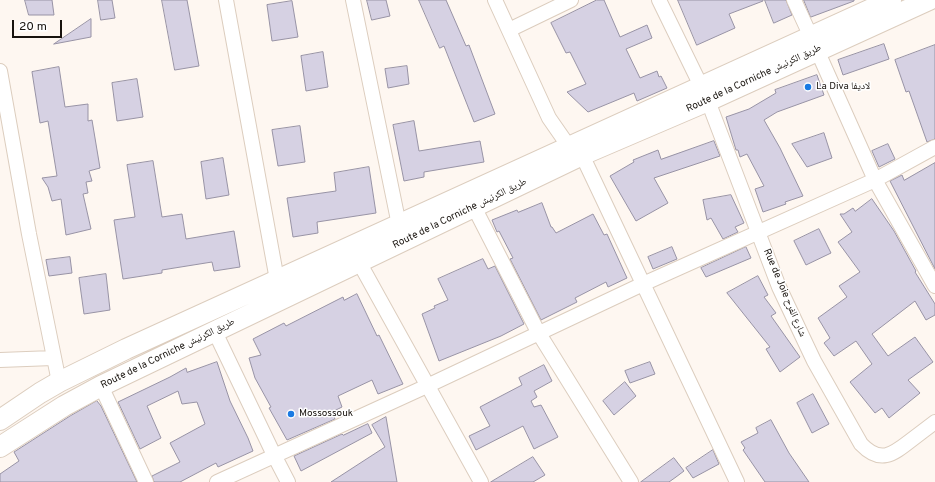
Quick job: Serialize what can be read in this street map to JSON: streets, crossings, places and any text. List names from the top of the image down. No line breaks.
{"streets":{"street":["Route de la Corniche طريق الكرنيش","Rue de Joie شارع الفرح"]},"crossings":[["Route de la Corniche طريق الكرنيش","Rue de Joie شارع الفرح"]],"places":["La Diva لاديفا","Mossossouk"],"scale_bar":"20 m"}
